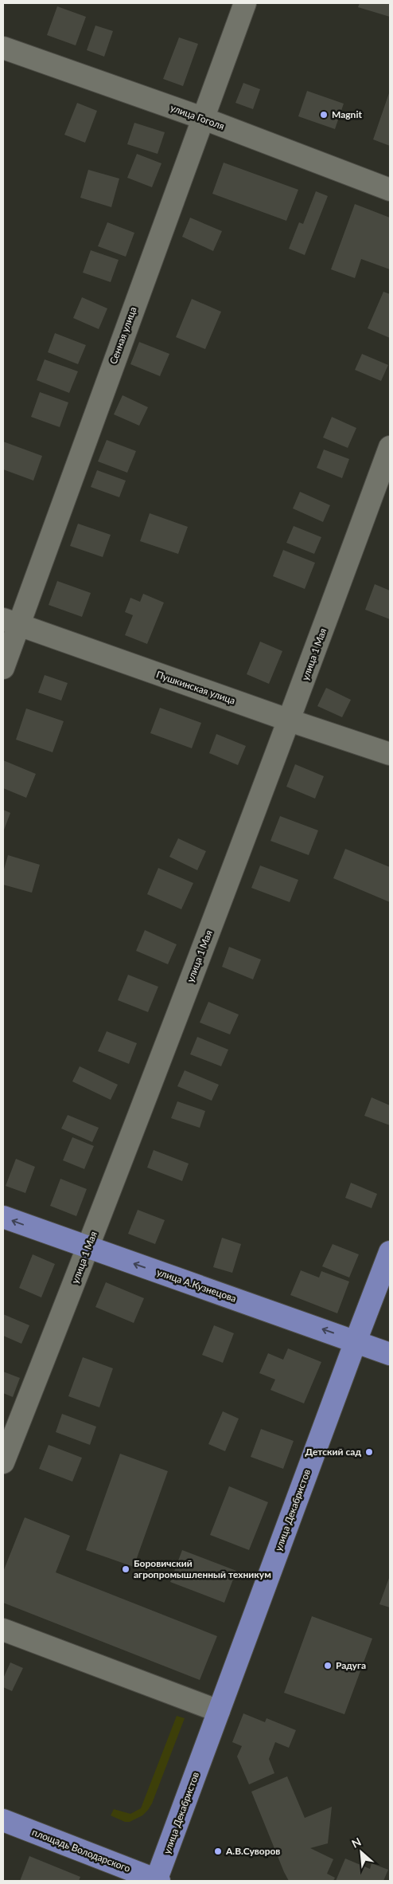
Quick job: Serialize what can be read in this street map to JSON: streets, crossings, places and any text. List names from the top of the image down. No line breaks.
{"streets":{"main road":["улица А.Кузнецова","улица Декабристов","площадь Володарского"],"street":["улица Гоголя","Сенная улица","улица 1 Мая","Пушкинская улица"]},"crossings":[["улица Гоголя","Сенная улица"],["Сенная улица","Пушкинская улица"],["улица 1 Мая","Пушкинская улица"],["улица 1 Мая","улица А.Кузнецова"],["улица А.Кузнецова","улица Декабристов"],["улица Декабристов","площадь Володарского"]],"one_way":["улица А.Кузнецова"],"places":["Magnit","Детский сад","Боровичский агропромышленный техникум","Радуга","А.В.Суворов"],"north":"top left"}
